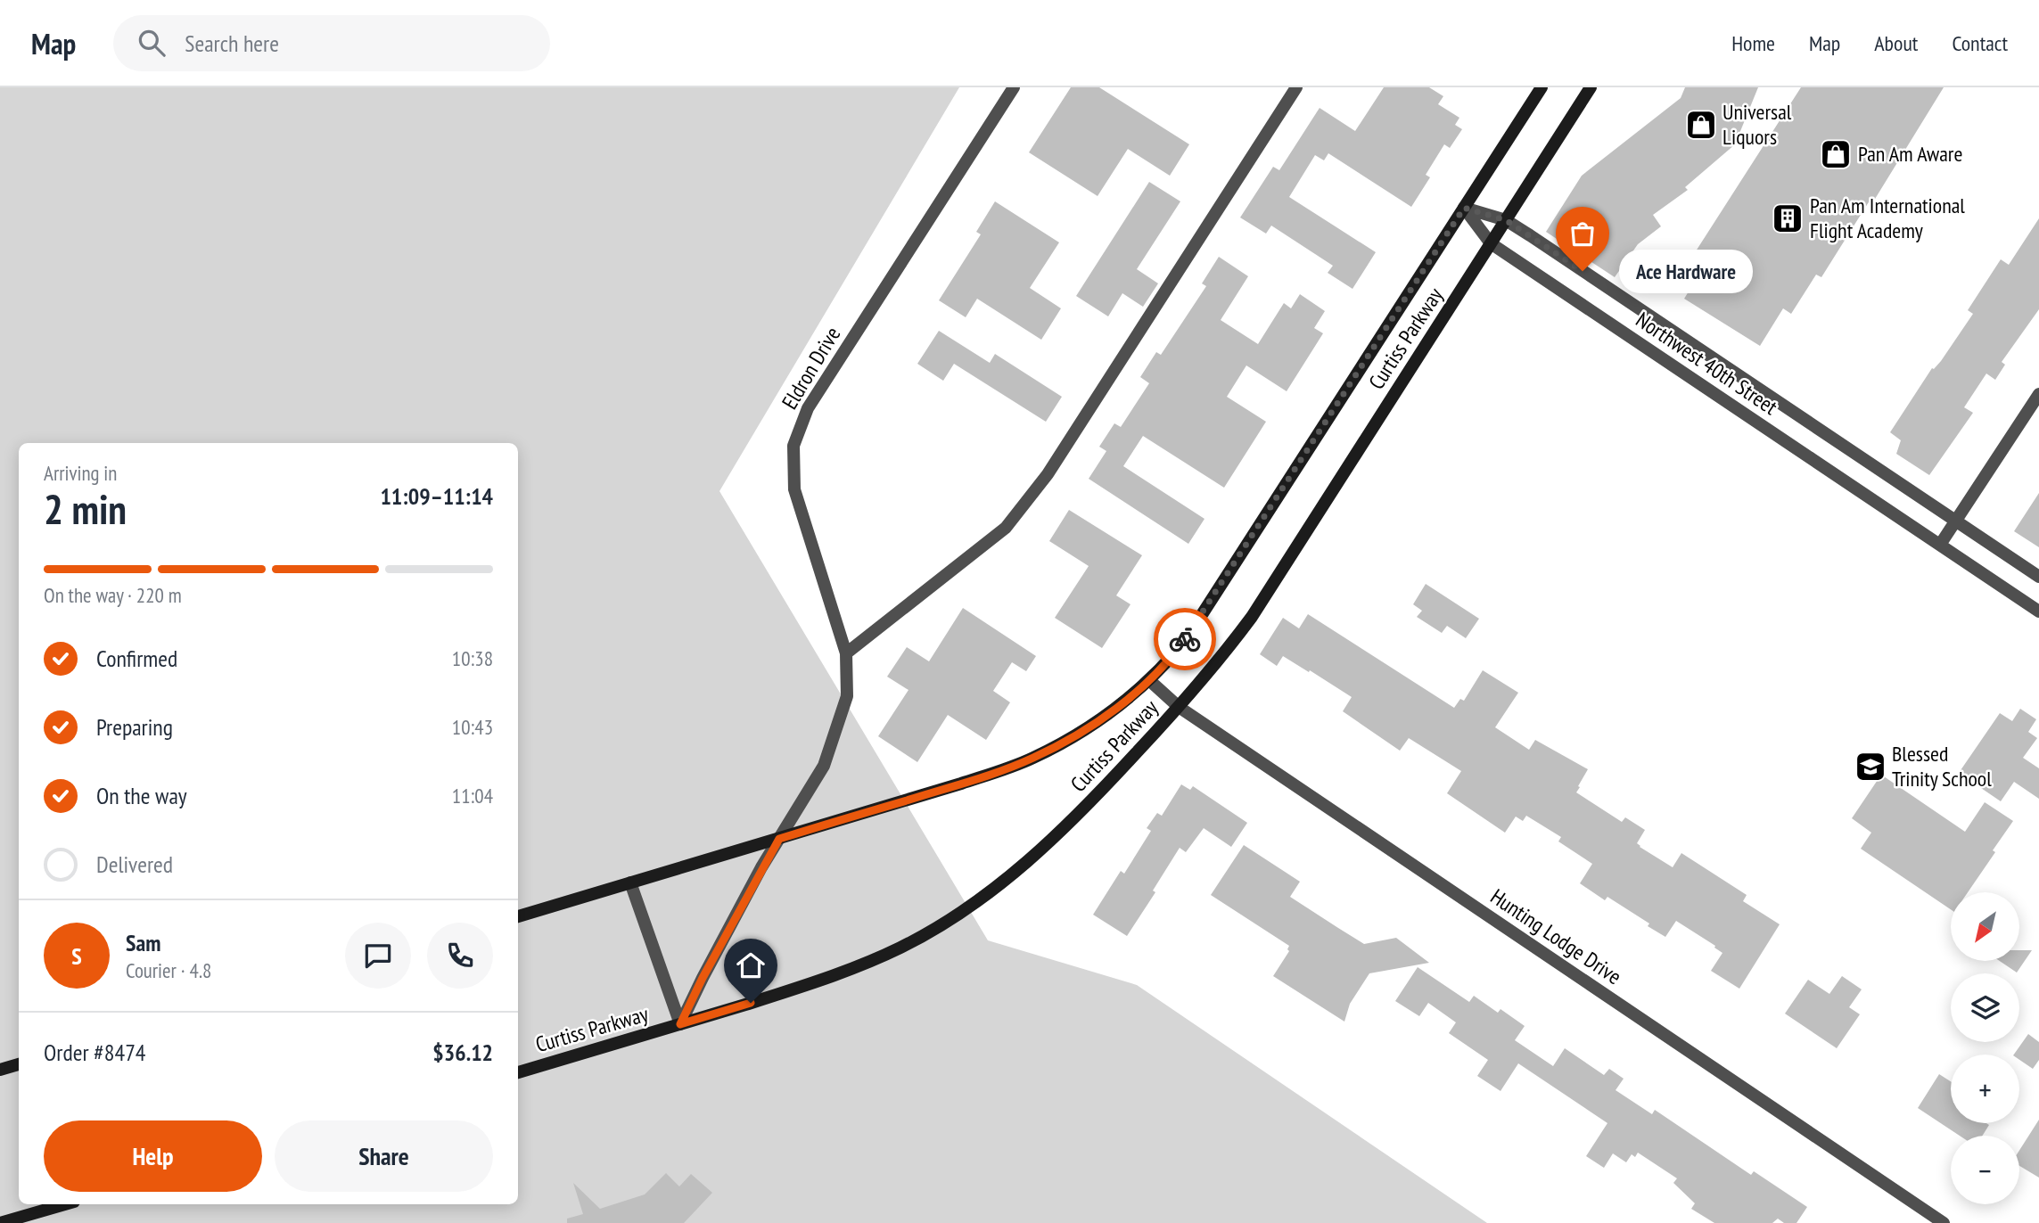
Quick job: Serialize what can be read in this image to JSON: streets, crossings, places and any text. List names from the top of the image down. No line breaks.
{"streets":{"main road":["Curtiss Parkway"],"street":["Northwest 40th Street","Eldron Drive","Hunting Lodge Drive"]},"crossings":[["Curtiss Parkway","Northwest 40th Street"],["Curtiss Parkway","Eldron Drive"],["Curtiss Parkway","Hunting Lodge Drive"]],"places":{"shop":["Universal Liquors","Pan Am Aware"],"building":["Pan Am International Flight Academy"],"other":["Ace Hardware"],"school or university":["Blessed Trinity School"]},"north":"bottom left","page":{"header":"Map","search":"Search here","nav":["Home","Map","About","Contact"],"bubble":"Ace Hardware","heading":["2 min","Arriving in","11:09–11:14"],"panel":["Sam","Courier · 4.8","Order #8474","$36.12"],"bar":"On the way · 220 m","list":[["Confirmed","10:38"],["Preparing","10:43"],["On the way","11:04"],"Delivered"],"map_buttons":["+","−"],"round":"S","buttons":["Help","Share"]}}
